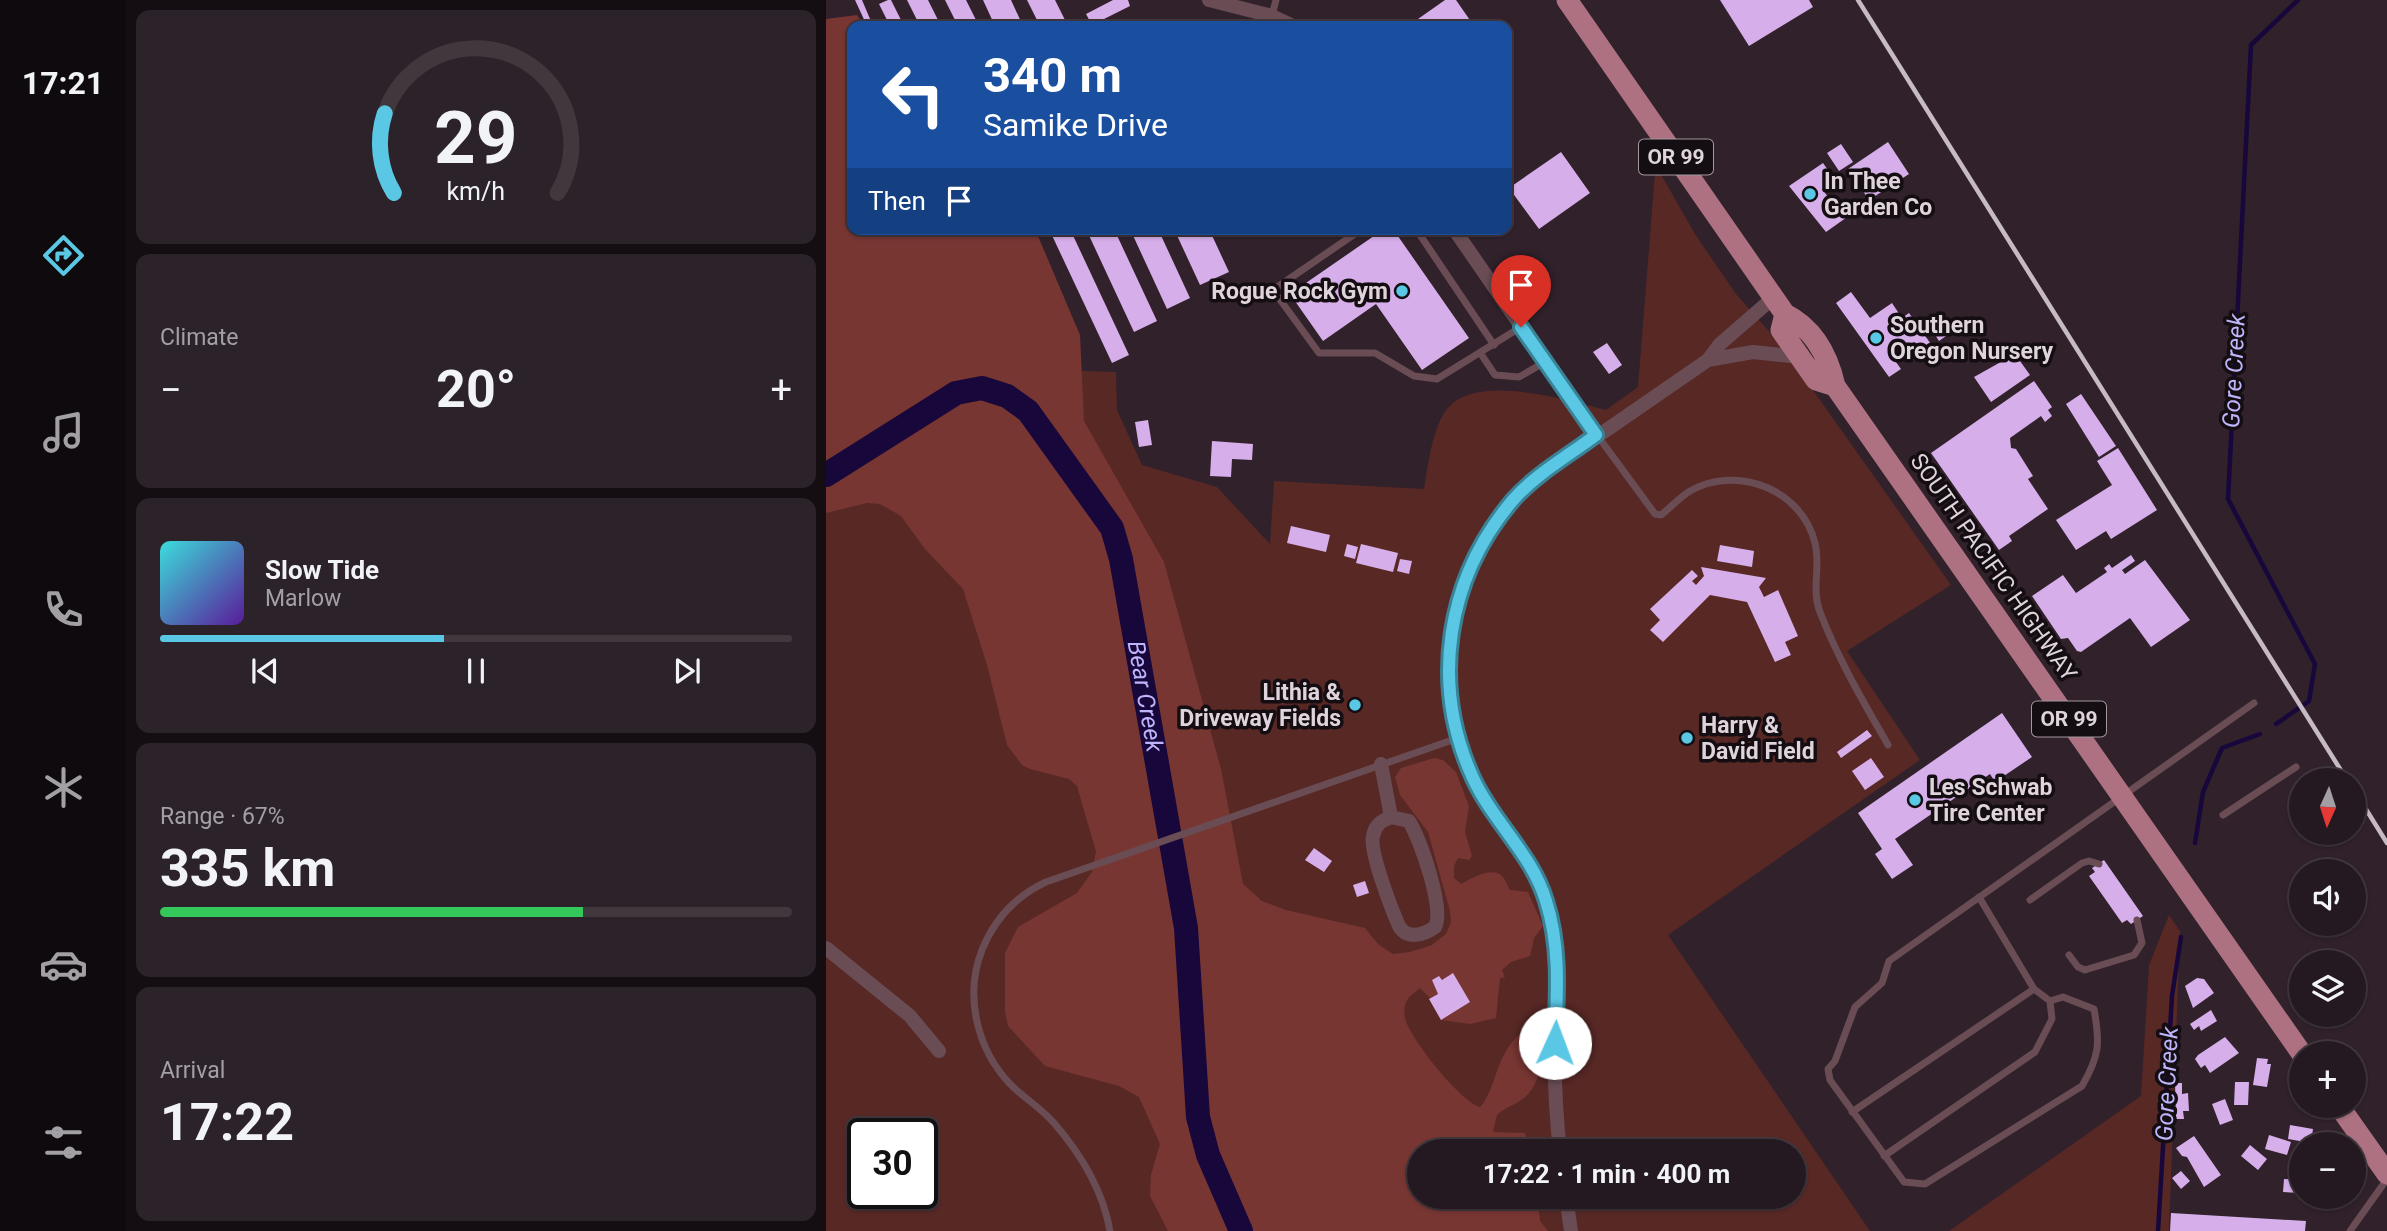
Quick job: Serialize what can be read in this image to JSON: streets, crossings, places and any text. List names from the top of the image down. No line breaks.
{"streets":{"main road":["OR 99","SOUTH PACIFIC HIGHWAY"]},"water":["Gore Creek","Bear Creek"],"places":["In Thee Garden Co","Rogue Rock Gym","Southern Oregon Nursery","Lithia & Driveway Fields","Harry & David Field","Les Schwab Tire Center"],"north":"bottom","page":{"tabs":"17:21","turn":["340 m","Samike Drive"],"then":"Then","tile":["Climate",["Range · 67%","335 km"],["Arrival","17:22"]],"heat":["−","20°","+"],"song":["Slow Tide","Marlow"],"map_buttons":["+","−"],"limit":"30","trip":"17:22 · 1 min · 400 m","gauge":["29","km/h"]}}
